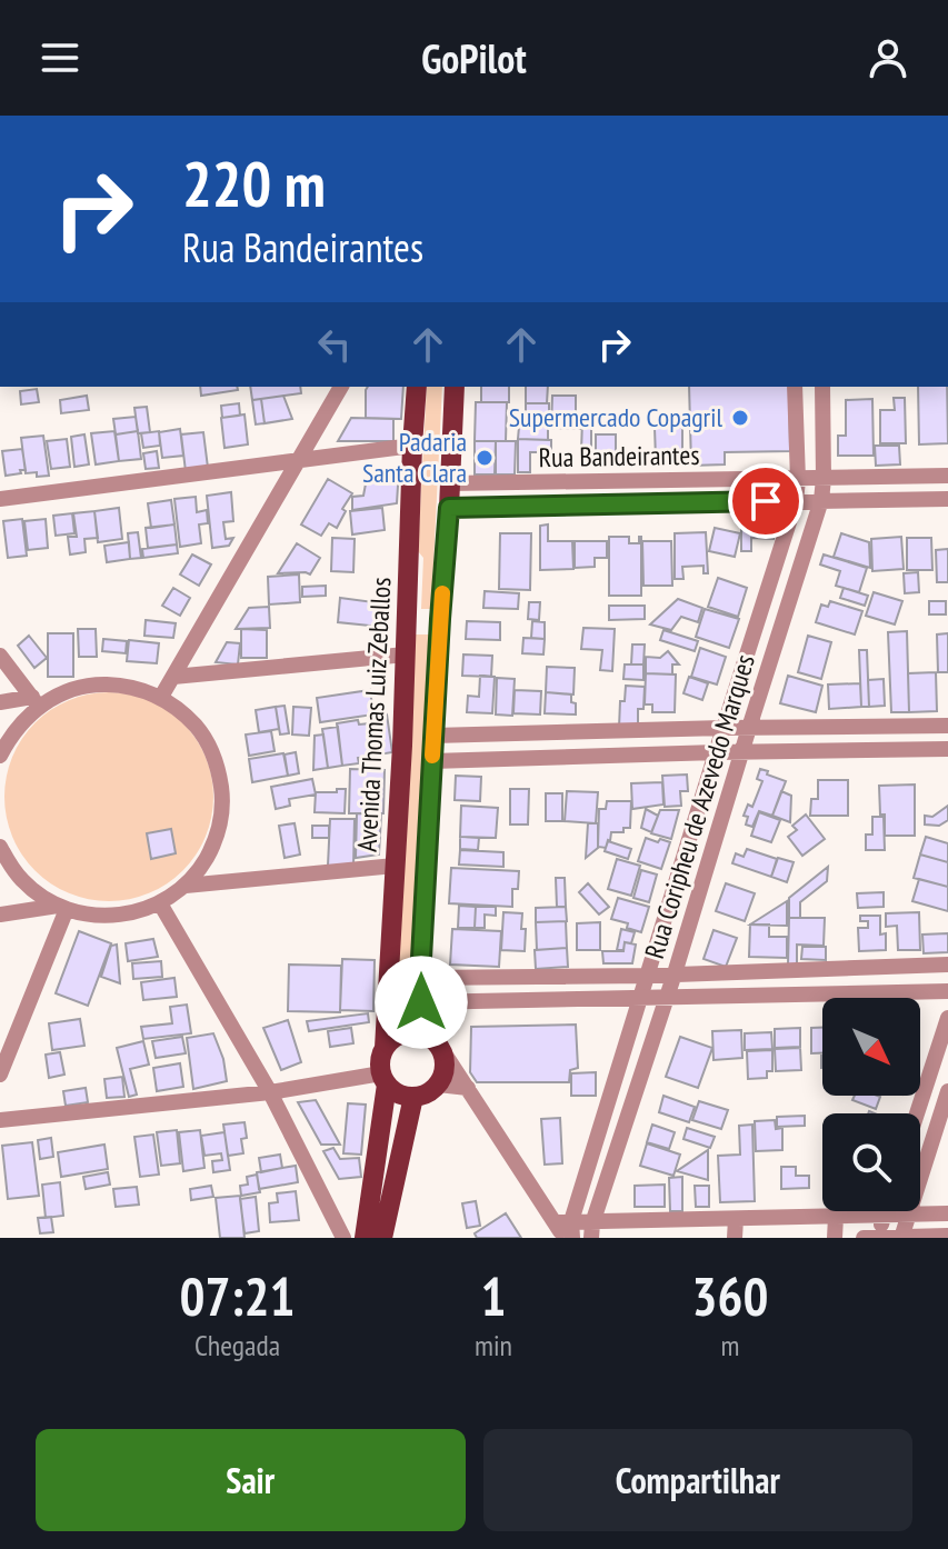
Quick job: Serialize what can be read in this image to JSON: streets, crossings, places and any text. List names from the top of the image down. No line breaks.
{"streets":{"main road":["Avenida Thomas Luiz Zeballos"],"street":["Rua Bandeirantes","Rua Coripheu de Azevedo Marques"]},"crossings":[["Rua Bandeirantes","Rua Coripheu de Azevedo Marques"]],"places":["Supermercado Copagril","Padaria Santa Clara"],"north":"bottom right","page":{"header":"GoPilot","turn":["220 m","Rua Bandeirantes"],"eta":["07:21","Chegada","1","min","360","m"],"buttons":["Sair","Compartilhar"]}}
